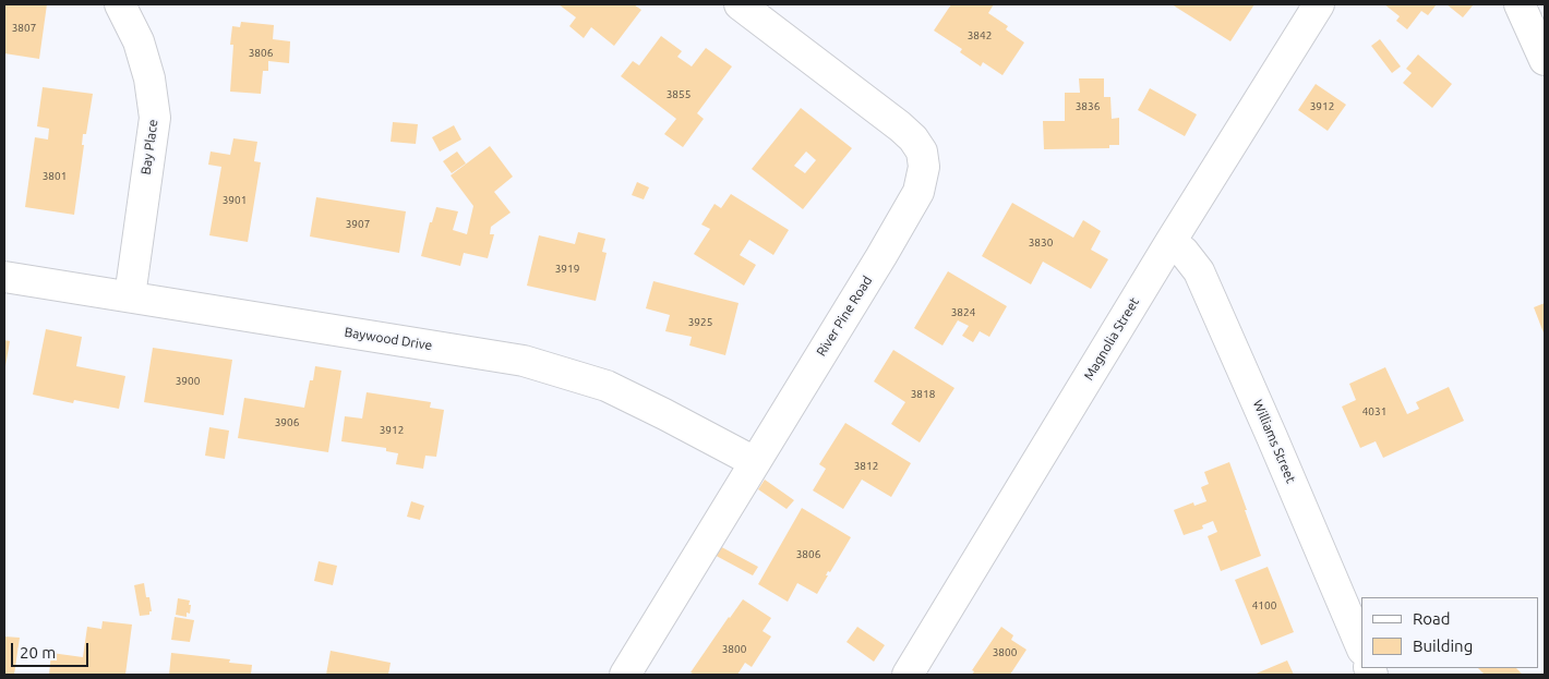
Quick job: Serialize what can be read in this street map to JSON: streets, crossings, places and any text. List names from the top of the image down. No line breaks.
{"streets":{"street":["Bay Place","River Pine Road","Baywood Drive","Magnolia Street","Williams Street"]},"crossings":[["Bay Place","Baywood Drive"],["River Pine Road","Baywood Drive"],["Magnolia Street","Williams Street"]],"house_numbers":["3807","3842","3806","3855","3836","3912","3801","3901","3907","3830","3919","3824","3925","3900","3818","4031","3906","3912","3812","3806","4100","3800","3800"],"legend":["Road","Building"],"scale_bar":"20 m"}
